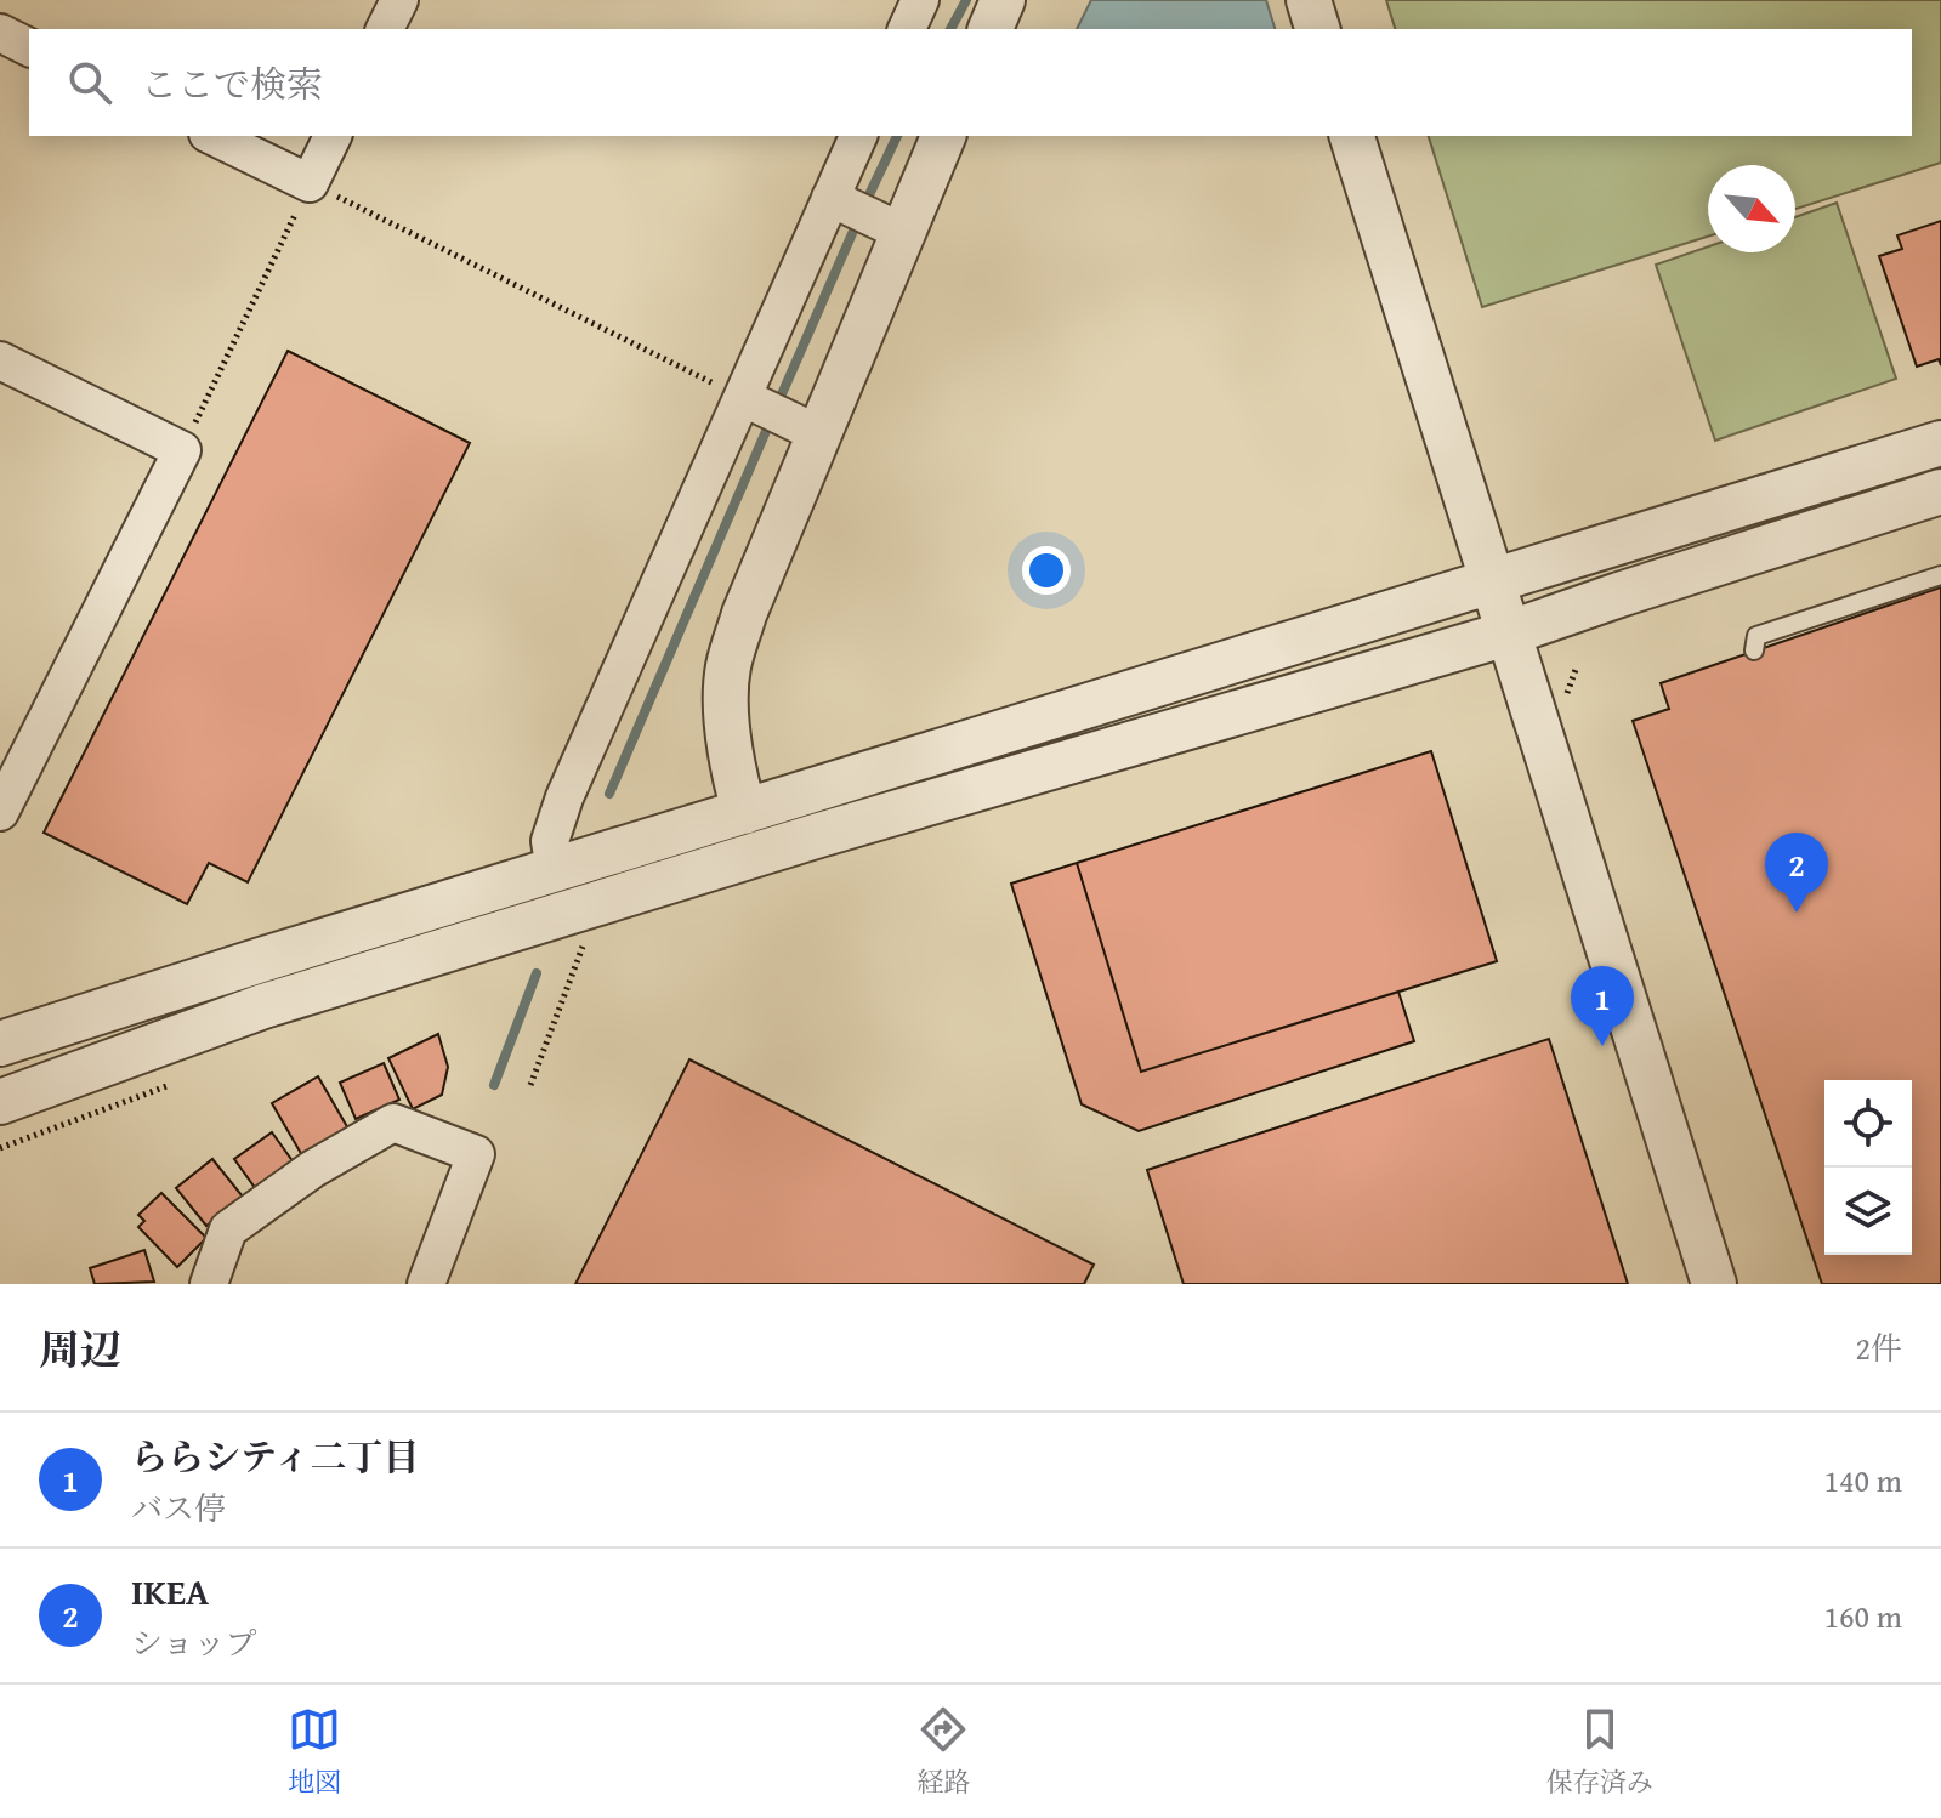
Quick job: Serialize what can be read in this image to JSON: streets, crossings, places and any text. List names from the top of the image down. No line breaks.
{"north":"bottom right","page":{"search":"ここで検索","pins":["2","1"],"heading":["周辺","2件"],"list":[{"mark":"1","name":"ららシティ二丁目","note":"バス停","value":"140 m"},{"mark":"2","name":"IKEA","note":"ショップ","value":"160 m"}],"nav":["地図","経路","保存済み"]}}
